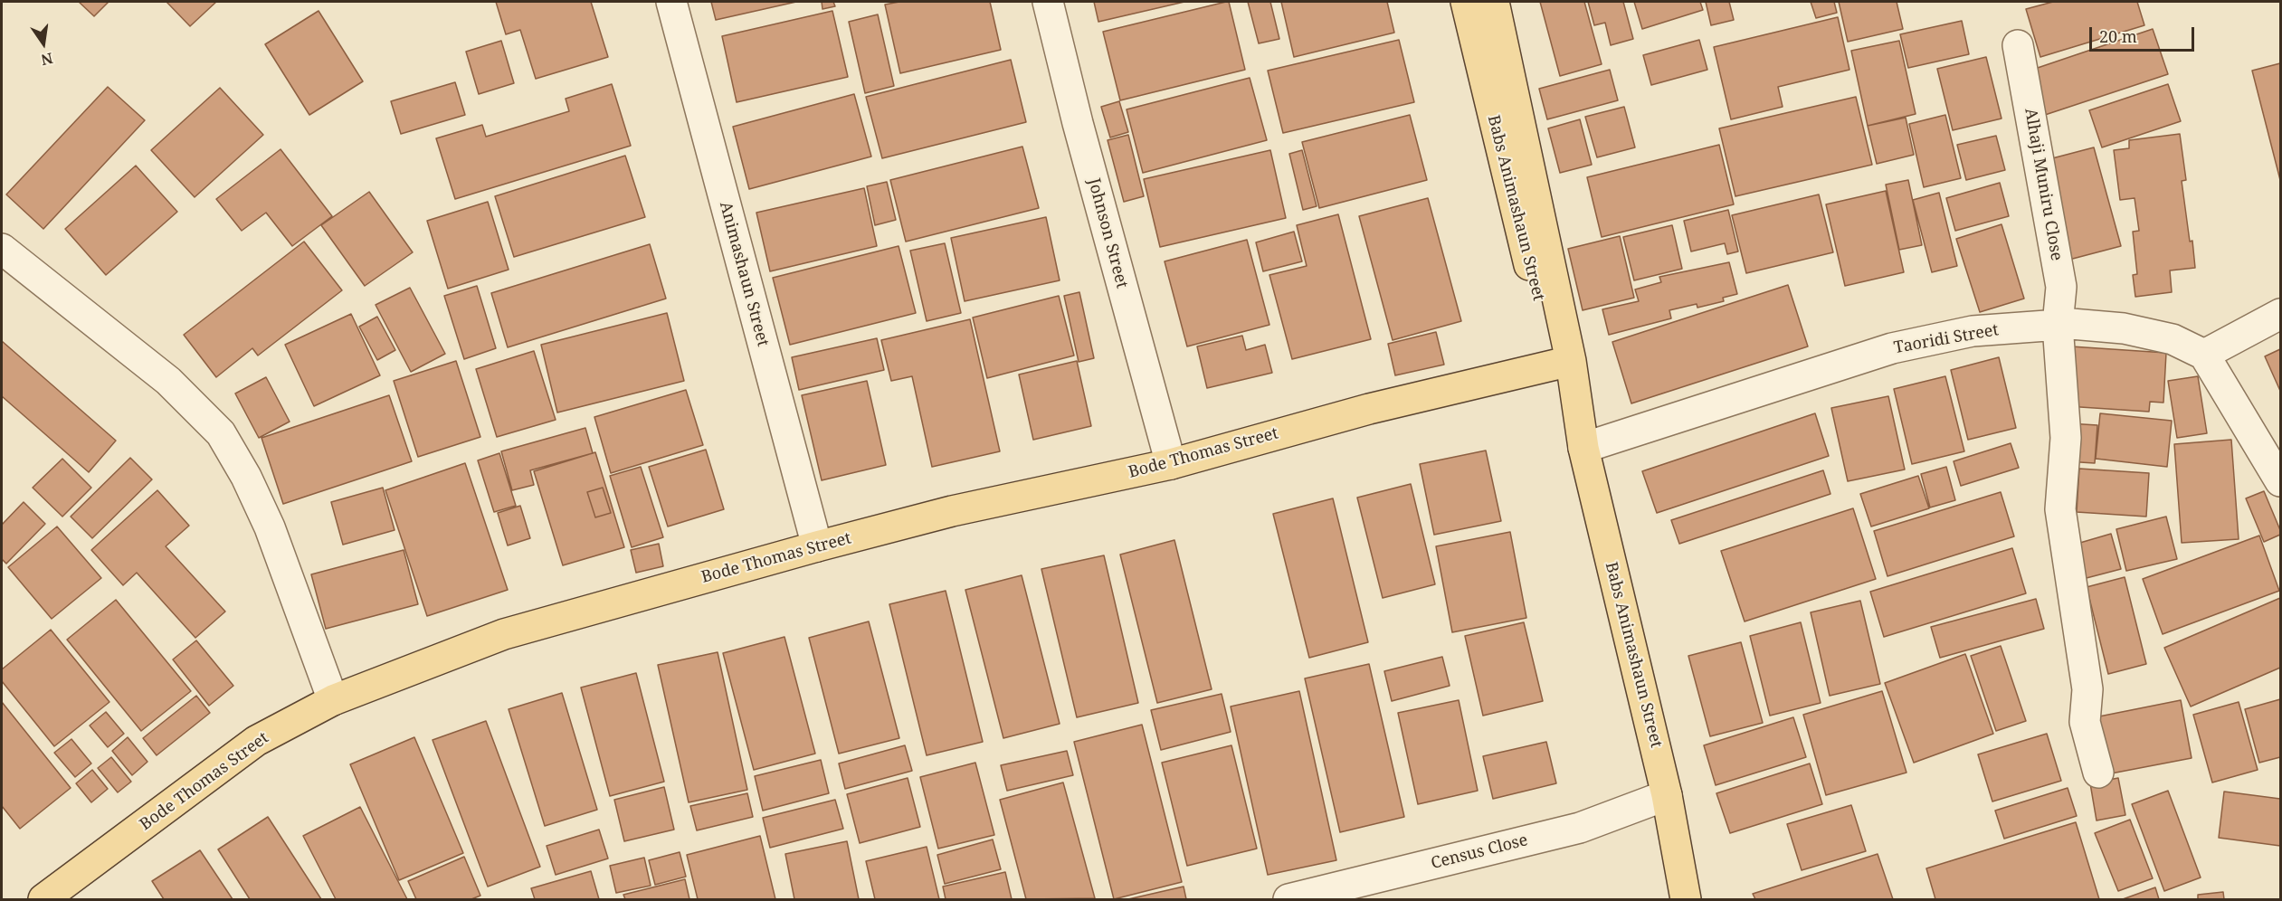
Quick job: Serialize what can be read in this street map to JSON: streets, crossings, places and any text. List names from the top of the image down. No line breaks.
{"streets":{"main road":["Babs Animashaun Street","Bode Thomas Street"],"street":["Alhaji Muniru Close","Johnson Street","Animashaun Street","Taoridi Street","Census Close"]},"crossings":[["Alhaji Muniru Close","Taoridi Street"],["Babs Animashaun Street","Taoridi Street"],["Babs Animashaun Street","Bode Thomas Street"],["Babs Animashaun Street","Census Close"],["Johnson Street","Bode Thomas Street"],["Animashaun Street","Bode Thomas Street"]],"scale_bar":"20 m","north":"bottom"}
